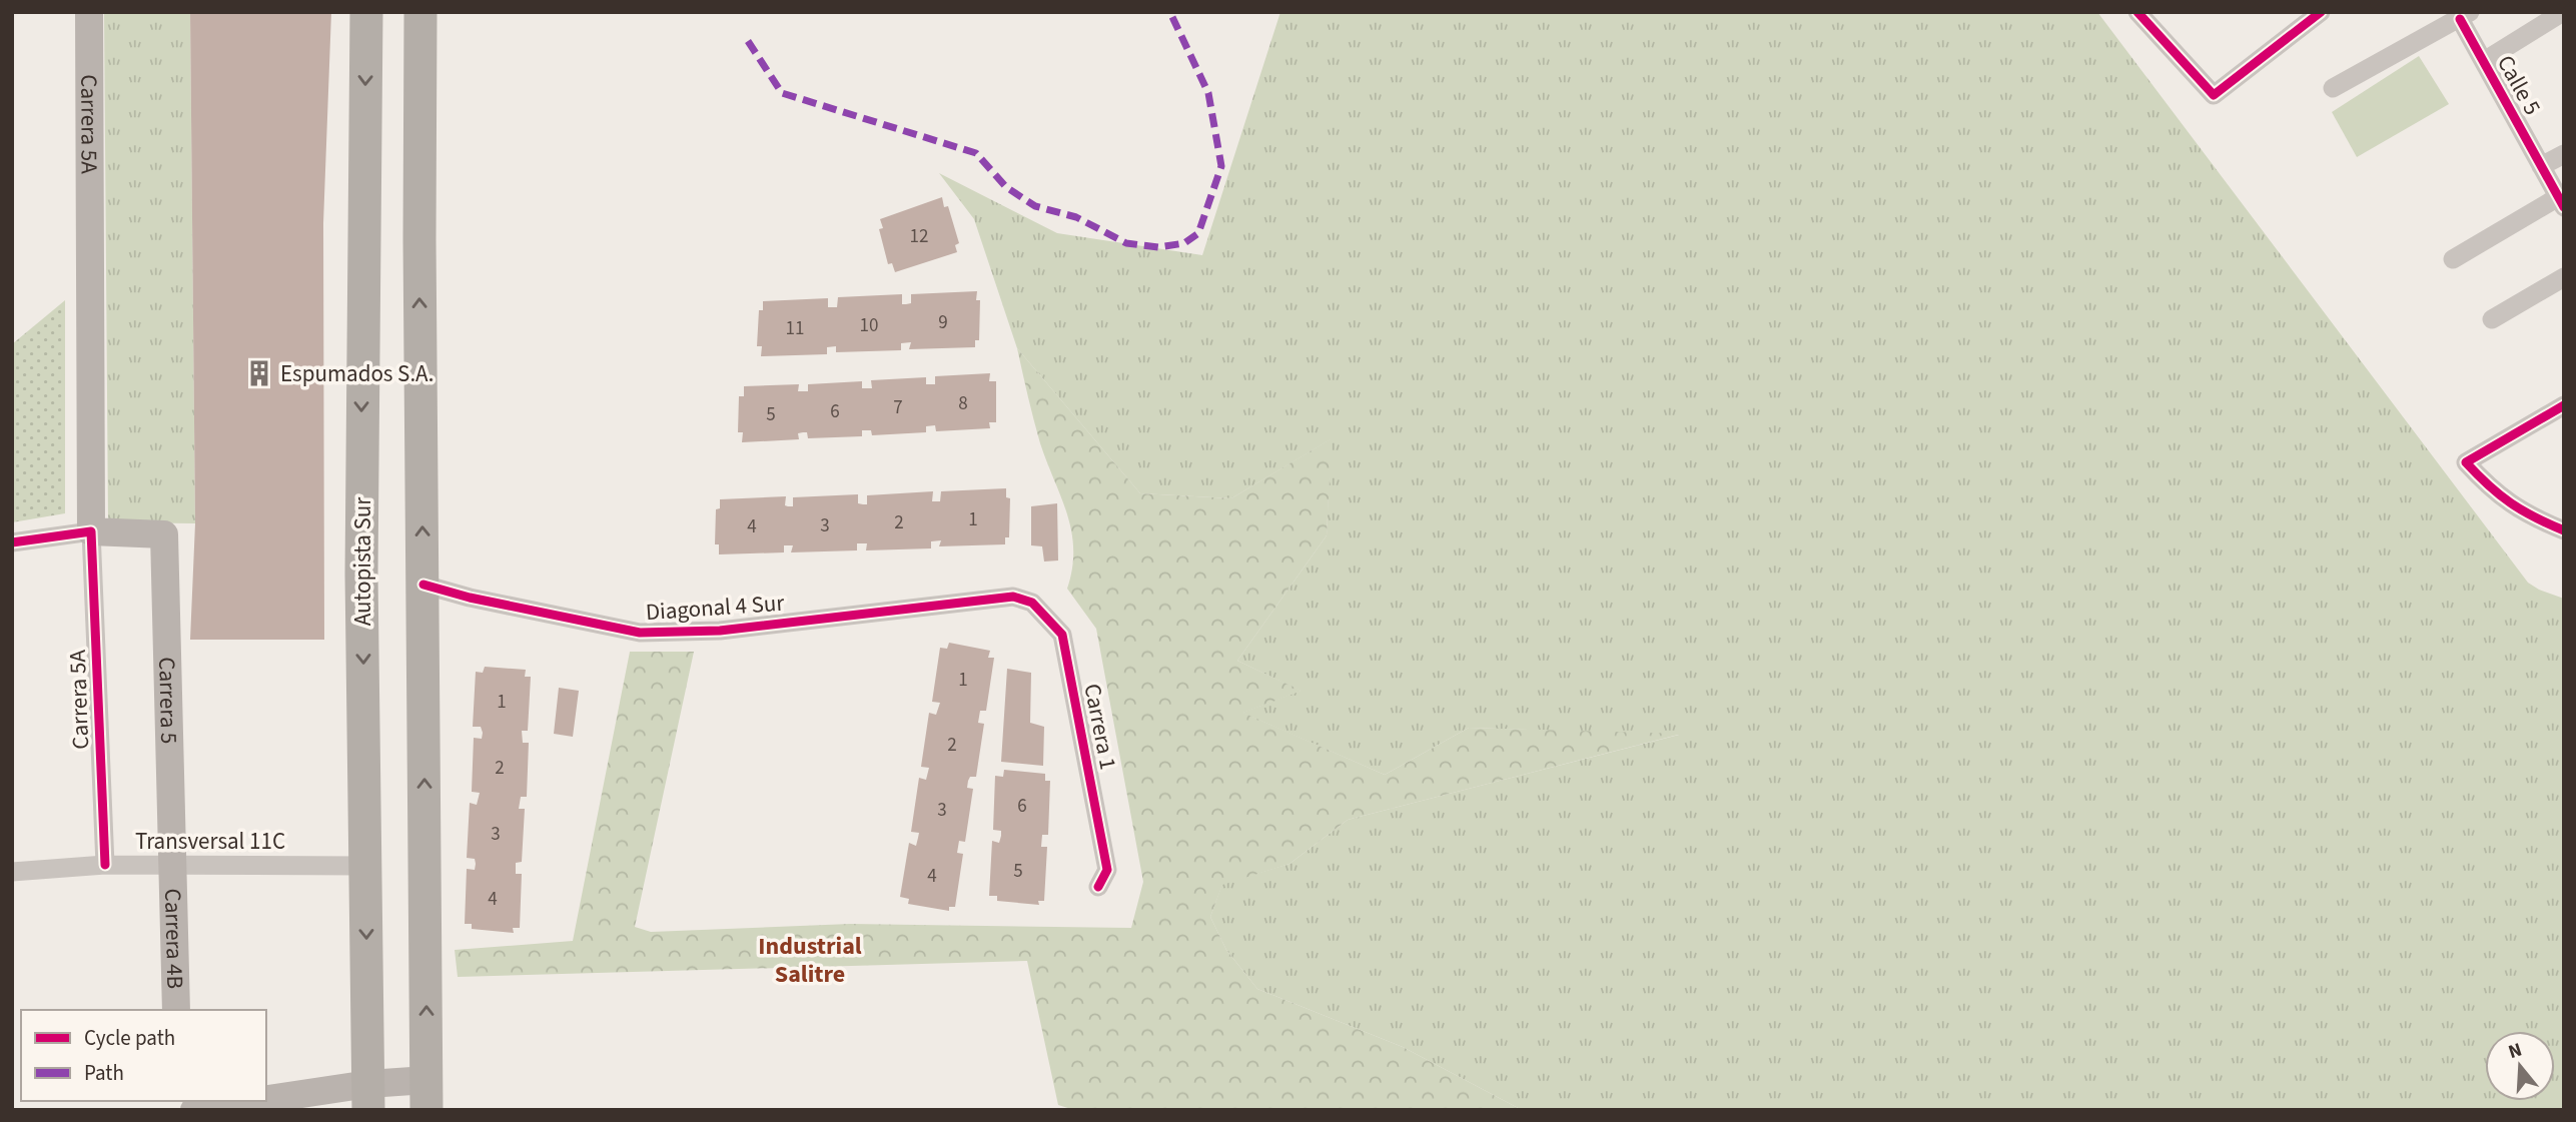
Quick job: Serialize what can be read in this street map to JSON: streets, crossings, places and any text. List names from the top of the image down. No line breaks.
{"streets":{"highway":["Autopista Sur"],"main road":["Carrera 5A","Carrera 5","Carrera 4B"],"street":["Calle 5","Diagonal 4 Sur","Carrera 1","Transversal 11C"]},"crossings":[["Carrera 5A","Carrera 5"],["Carrera 5A","Transversal 11C"],["Autopista Sur","Transversal 11C"],["Diagonal 4 Sur","Carrera 1"],["Carrera 5","Transversal 11C"],["Carrera 5","Carrera 4B"],["Transversal 11C","Carrera 4B"]],"districts":["Industrial Salitre"],"places":{"building":["Espumados S.A."]},"house_numbers":["12","9","10","11","8","7","6","5","1","2","3","4","1","1","2","2","6","3","3","5","4","4"],"legend":["Cycle path","Path"],"north":"top"}
